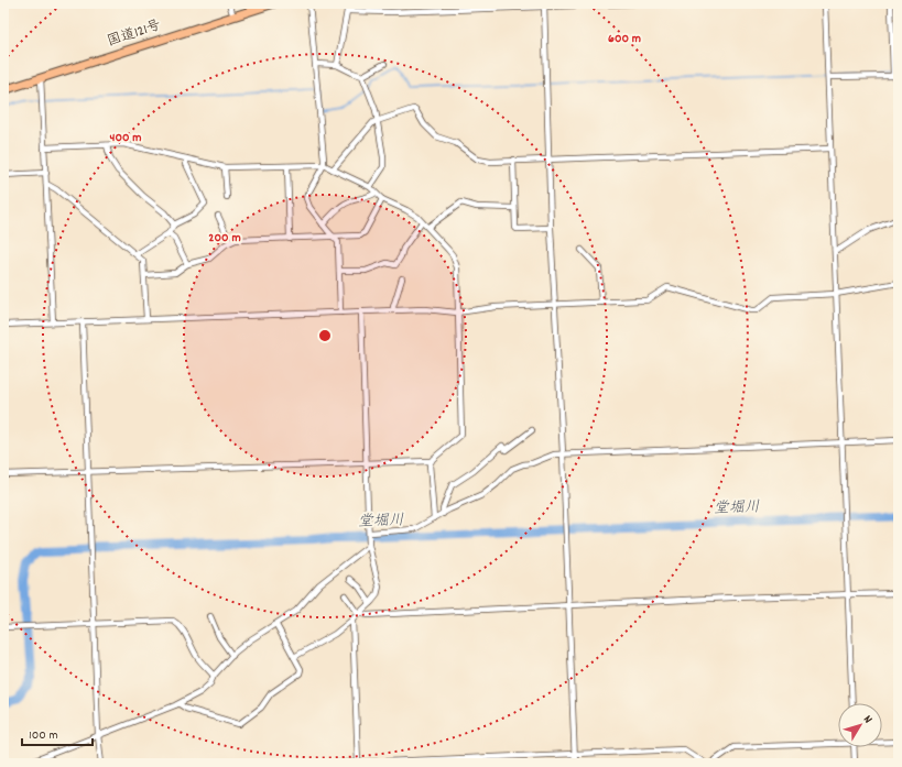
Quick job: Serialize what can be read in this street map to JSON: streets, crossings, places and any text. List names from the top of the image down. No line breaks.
{"streets":{"highway":["国道121号"]},"water":["堂堀川"],"scale_bar":"100 m","north":"top right","rings":["600 m","400 m","200 m"]}
